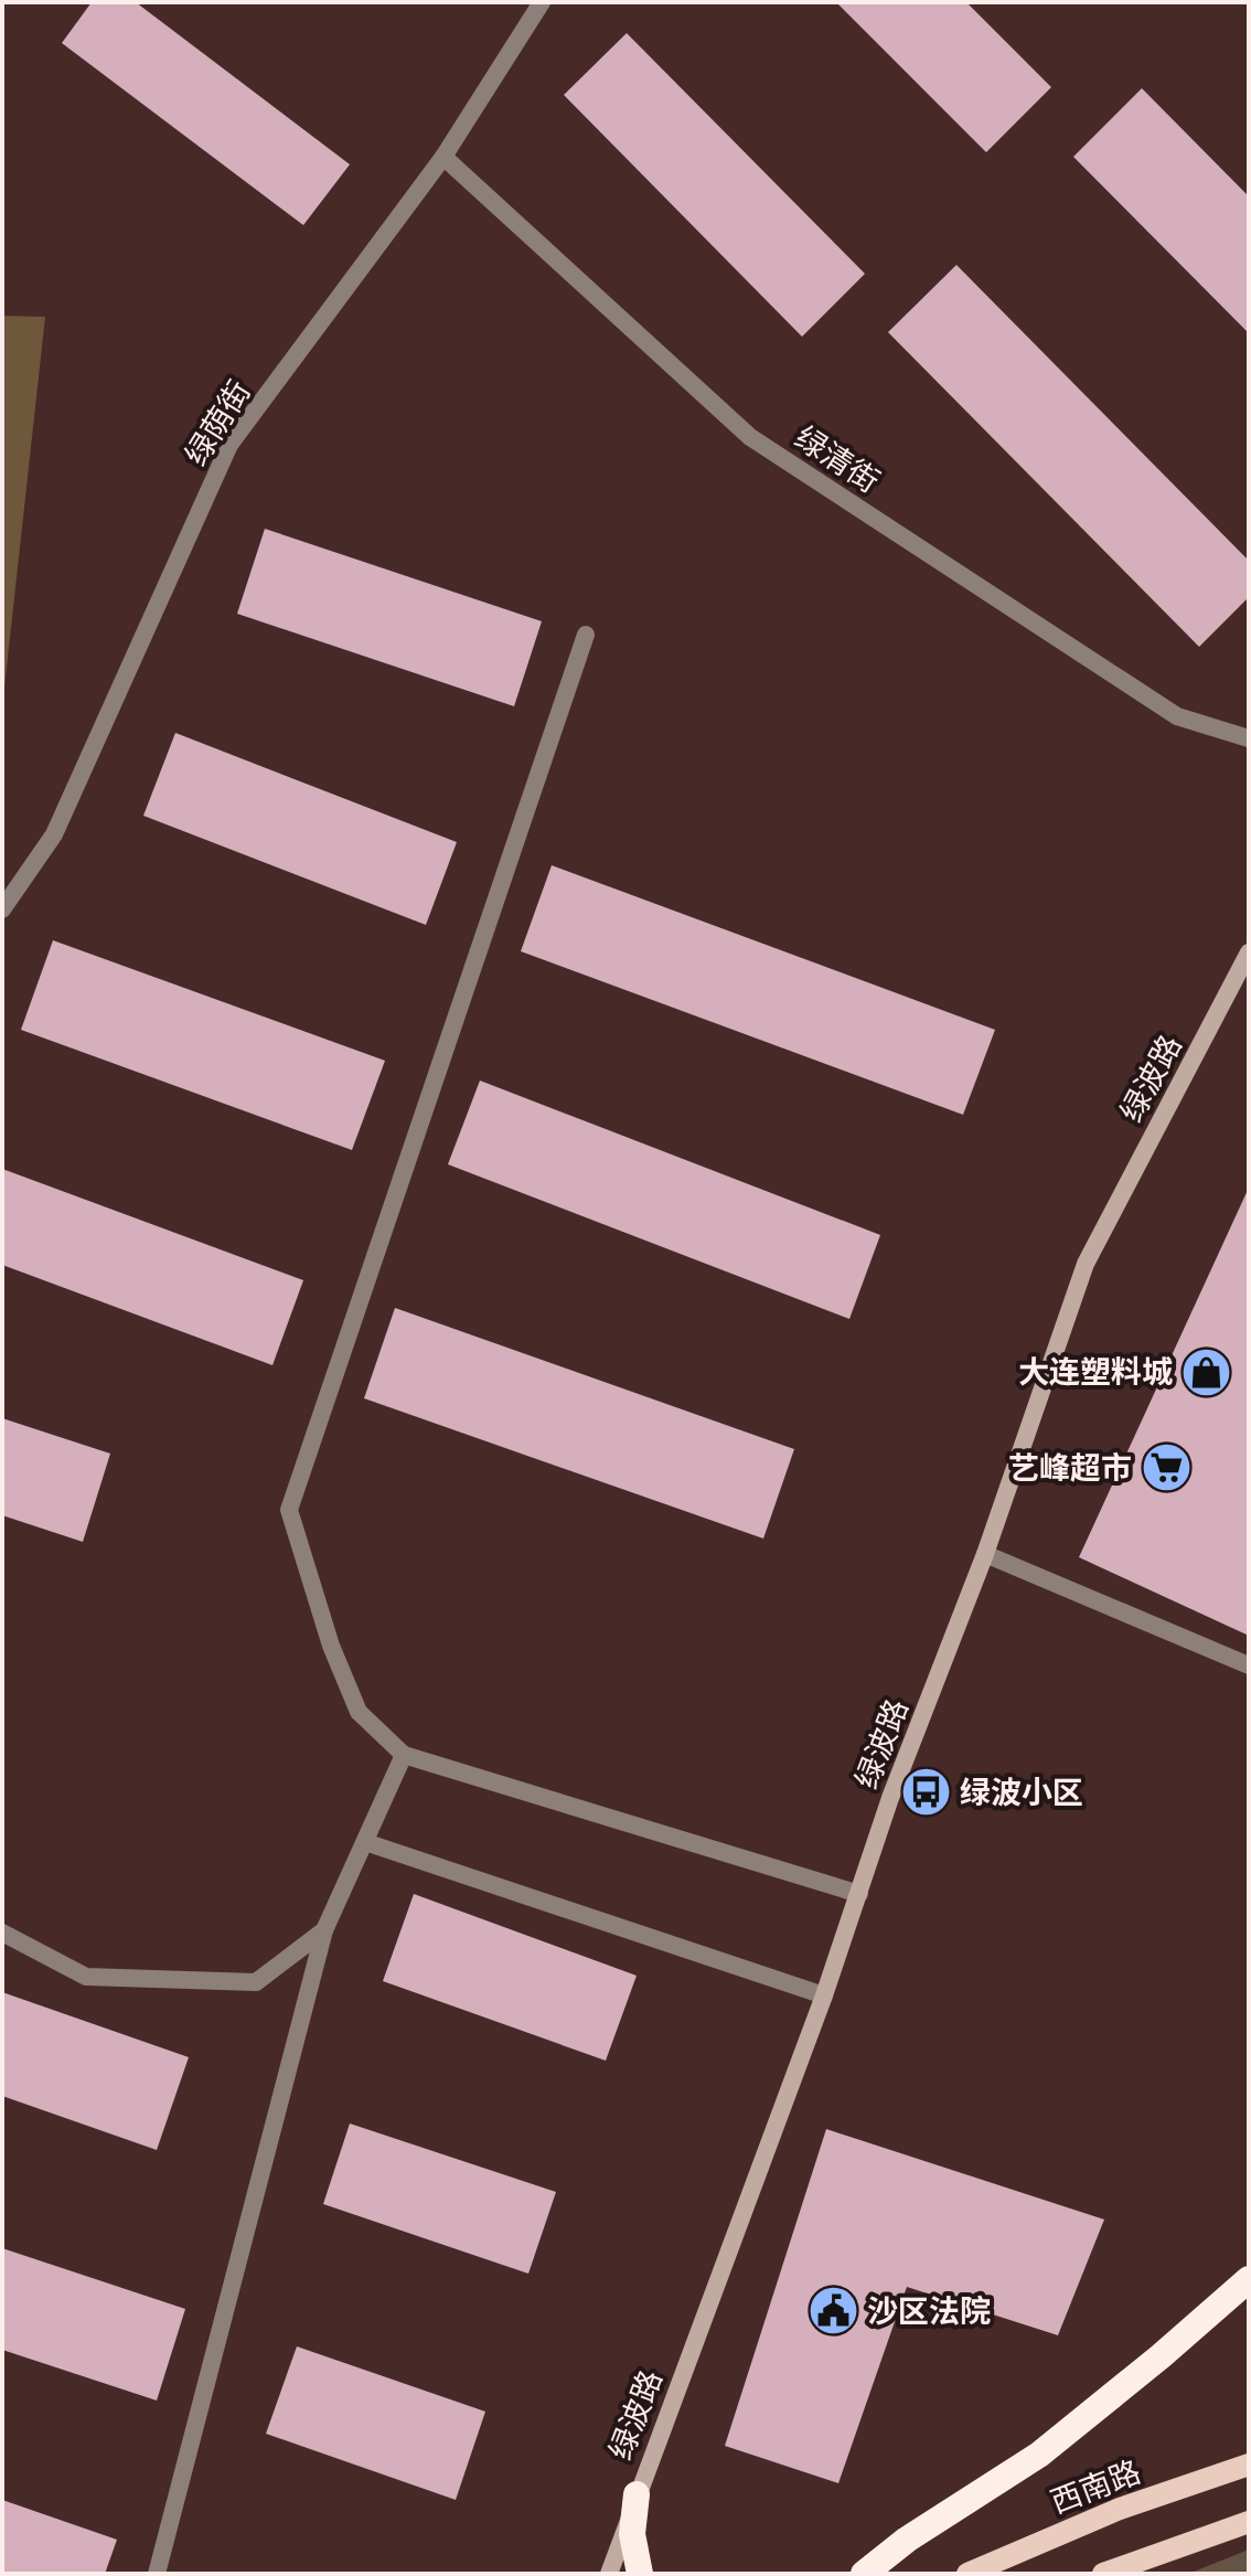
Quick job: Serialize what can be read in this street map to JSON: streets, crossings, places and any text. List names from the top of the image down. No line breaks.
{"streets":{"main road":["西南路"],"street":["绿荫街","绿清街","绿波路"]},"crossings":[["绿荫街","绿清街"]],"places":{"shop":["大连塑料城"],"supermarket":["艺峰超市"],"bus stop":["绿波小区"],"public building":["沙区法院"]}}
